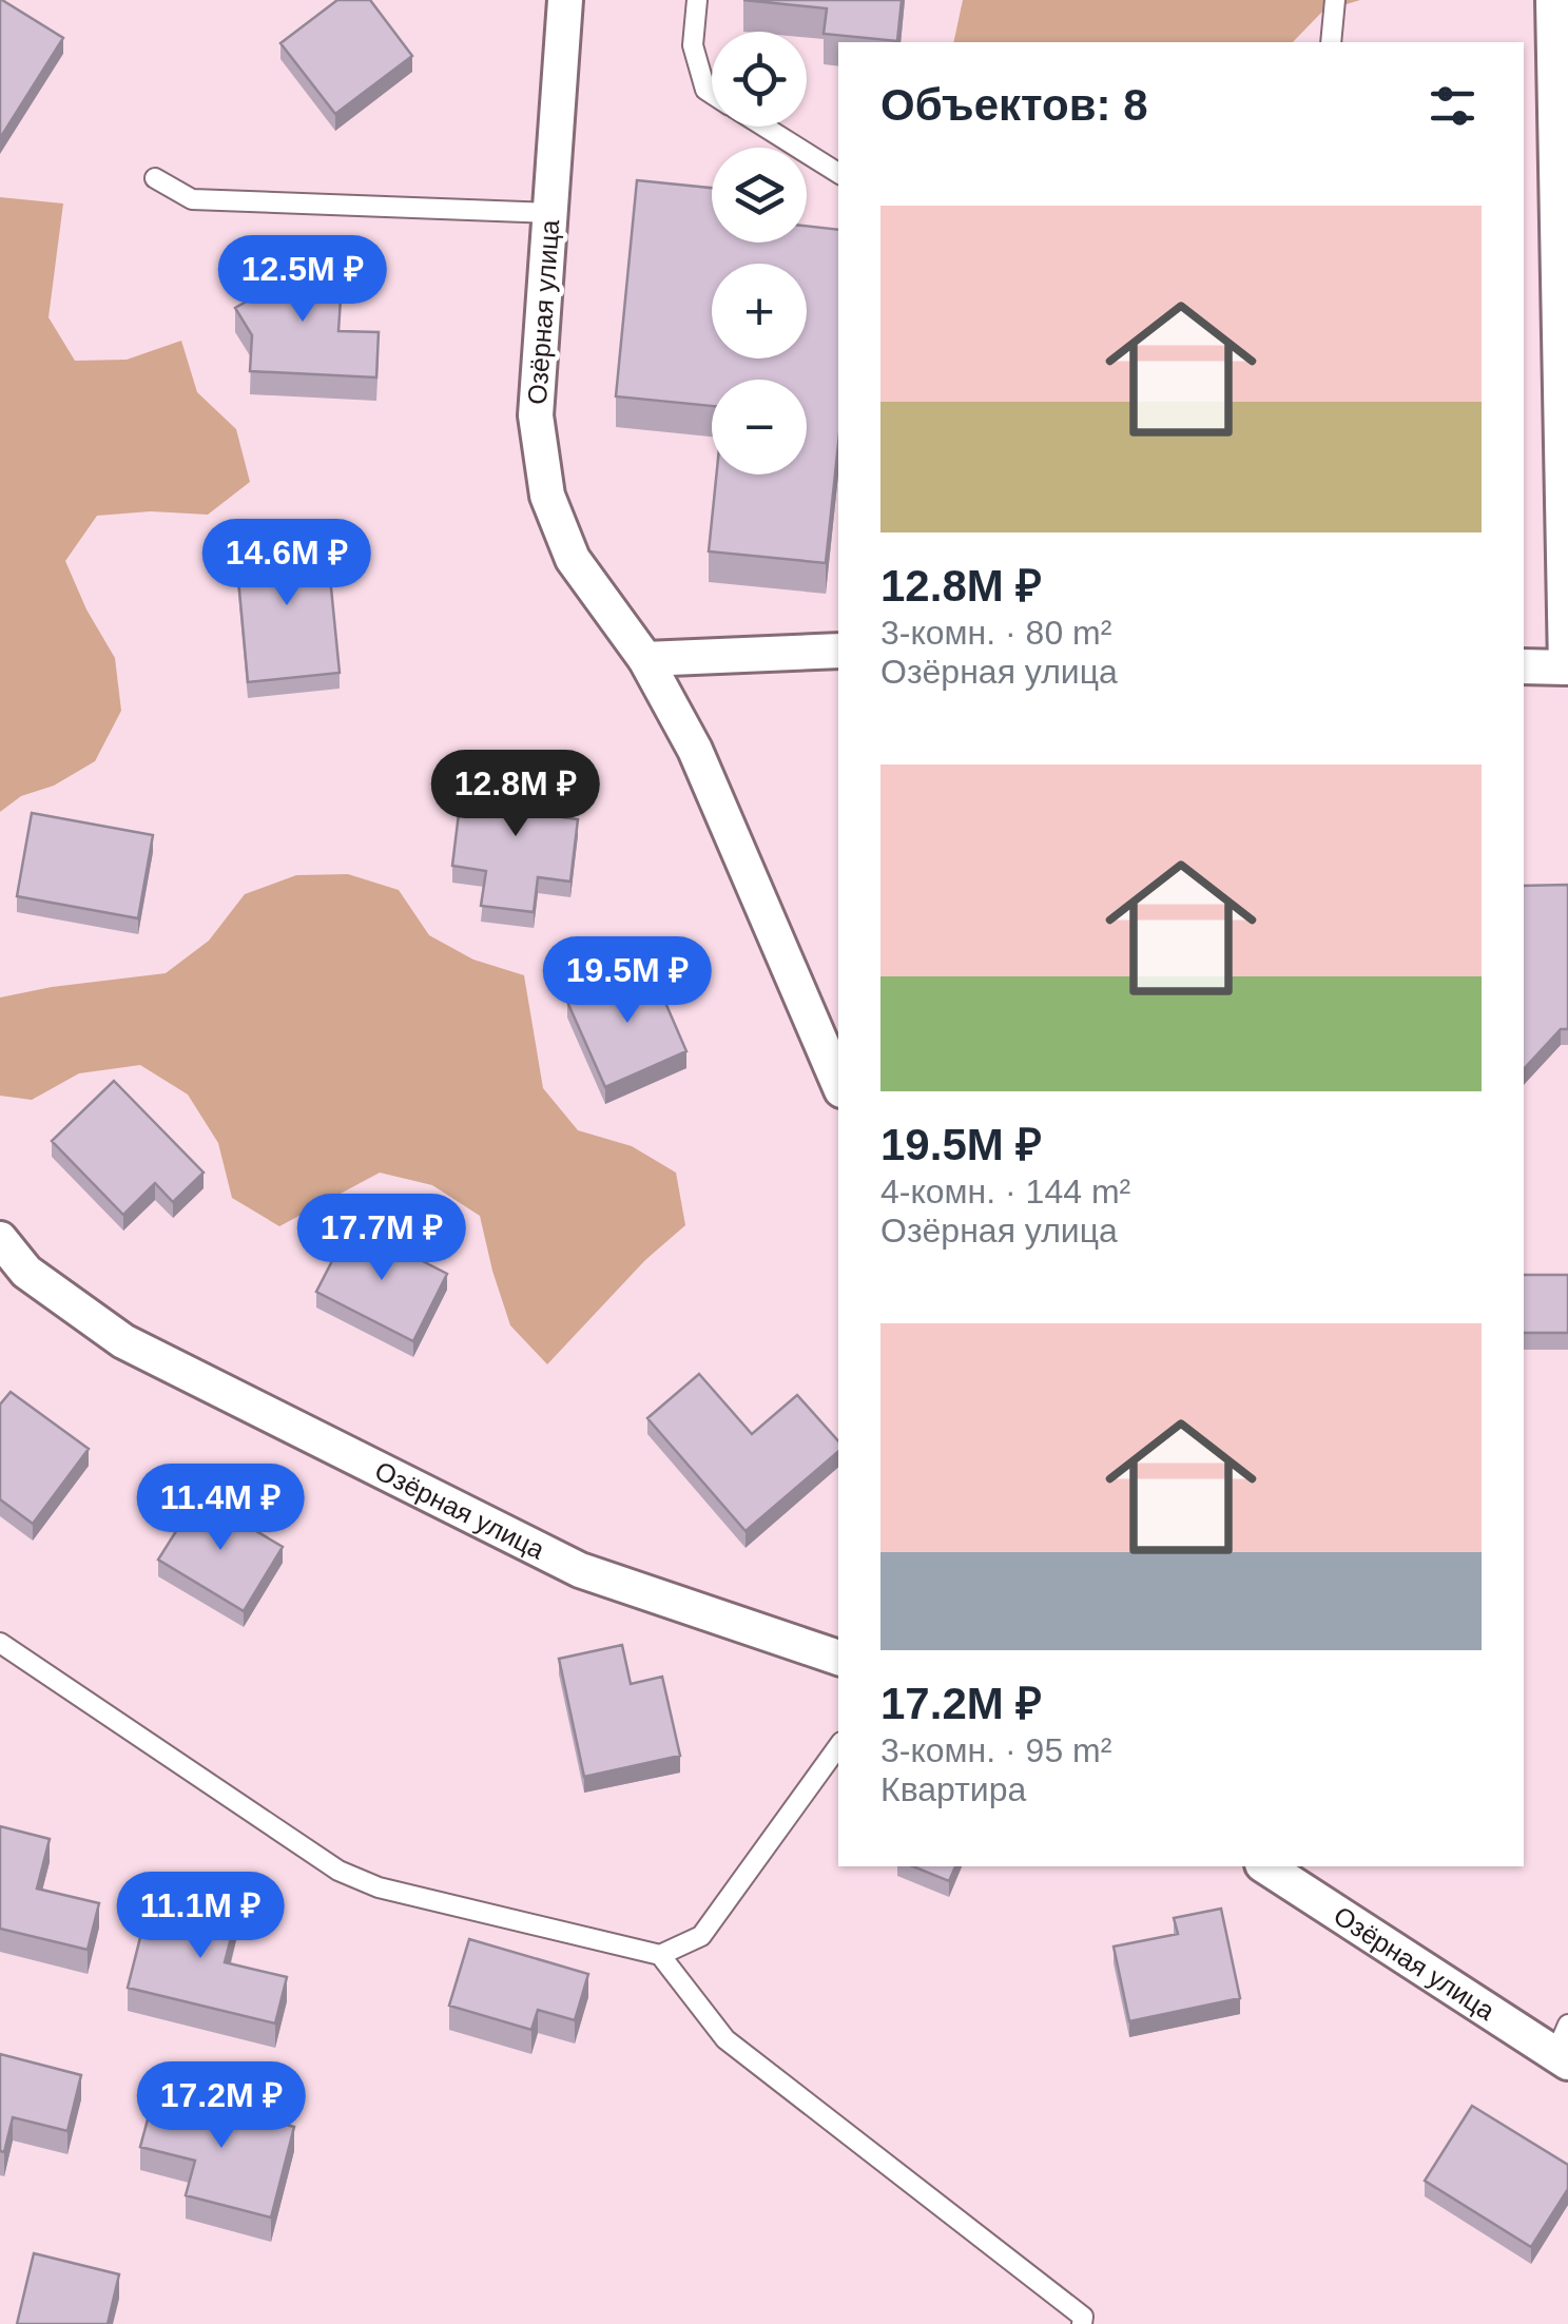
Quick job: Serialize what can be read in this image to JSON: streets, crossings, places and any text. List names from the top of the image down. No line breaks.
{"streets":{"street":["Озёрная улица"]},"page":{"map_buttons":["+","−"],"heading":"Объектов: 8","list":[{"name":"12.8M ₽","note":"3-комн. · 80 m² · Озёрная улица"},{"name":"19.5M ₽","note":"4-комн. · 144 m² · Озёрная улица"},{"name":"17.2M ₽","note":"3-комн. · 95 m² · Квартира"}],"price":["12.5M ₽","14.6M ₽","12.8M ₽","19.5M ₽","17.7M ₽","11.4M ₽","11.1M ₽","17.2M ₽"]}}
